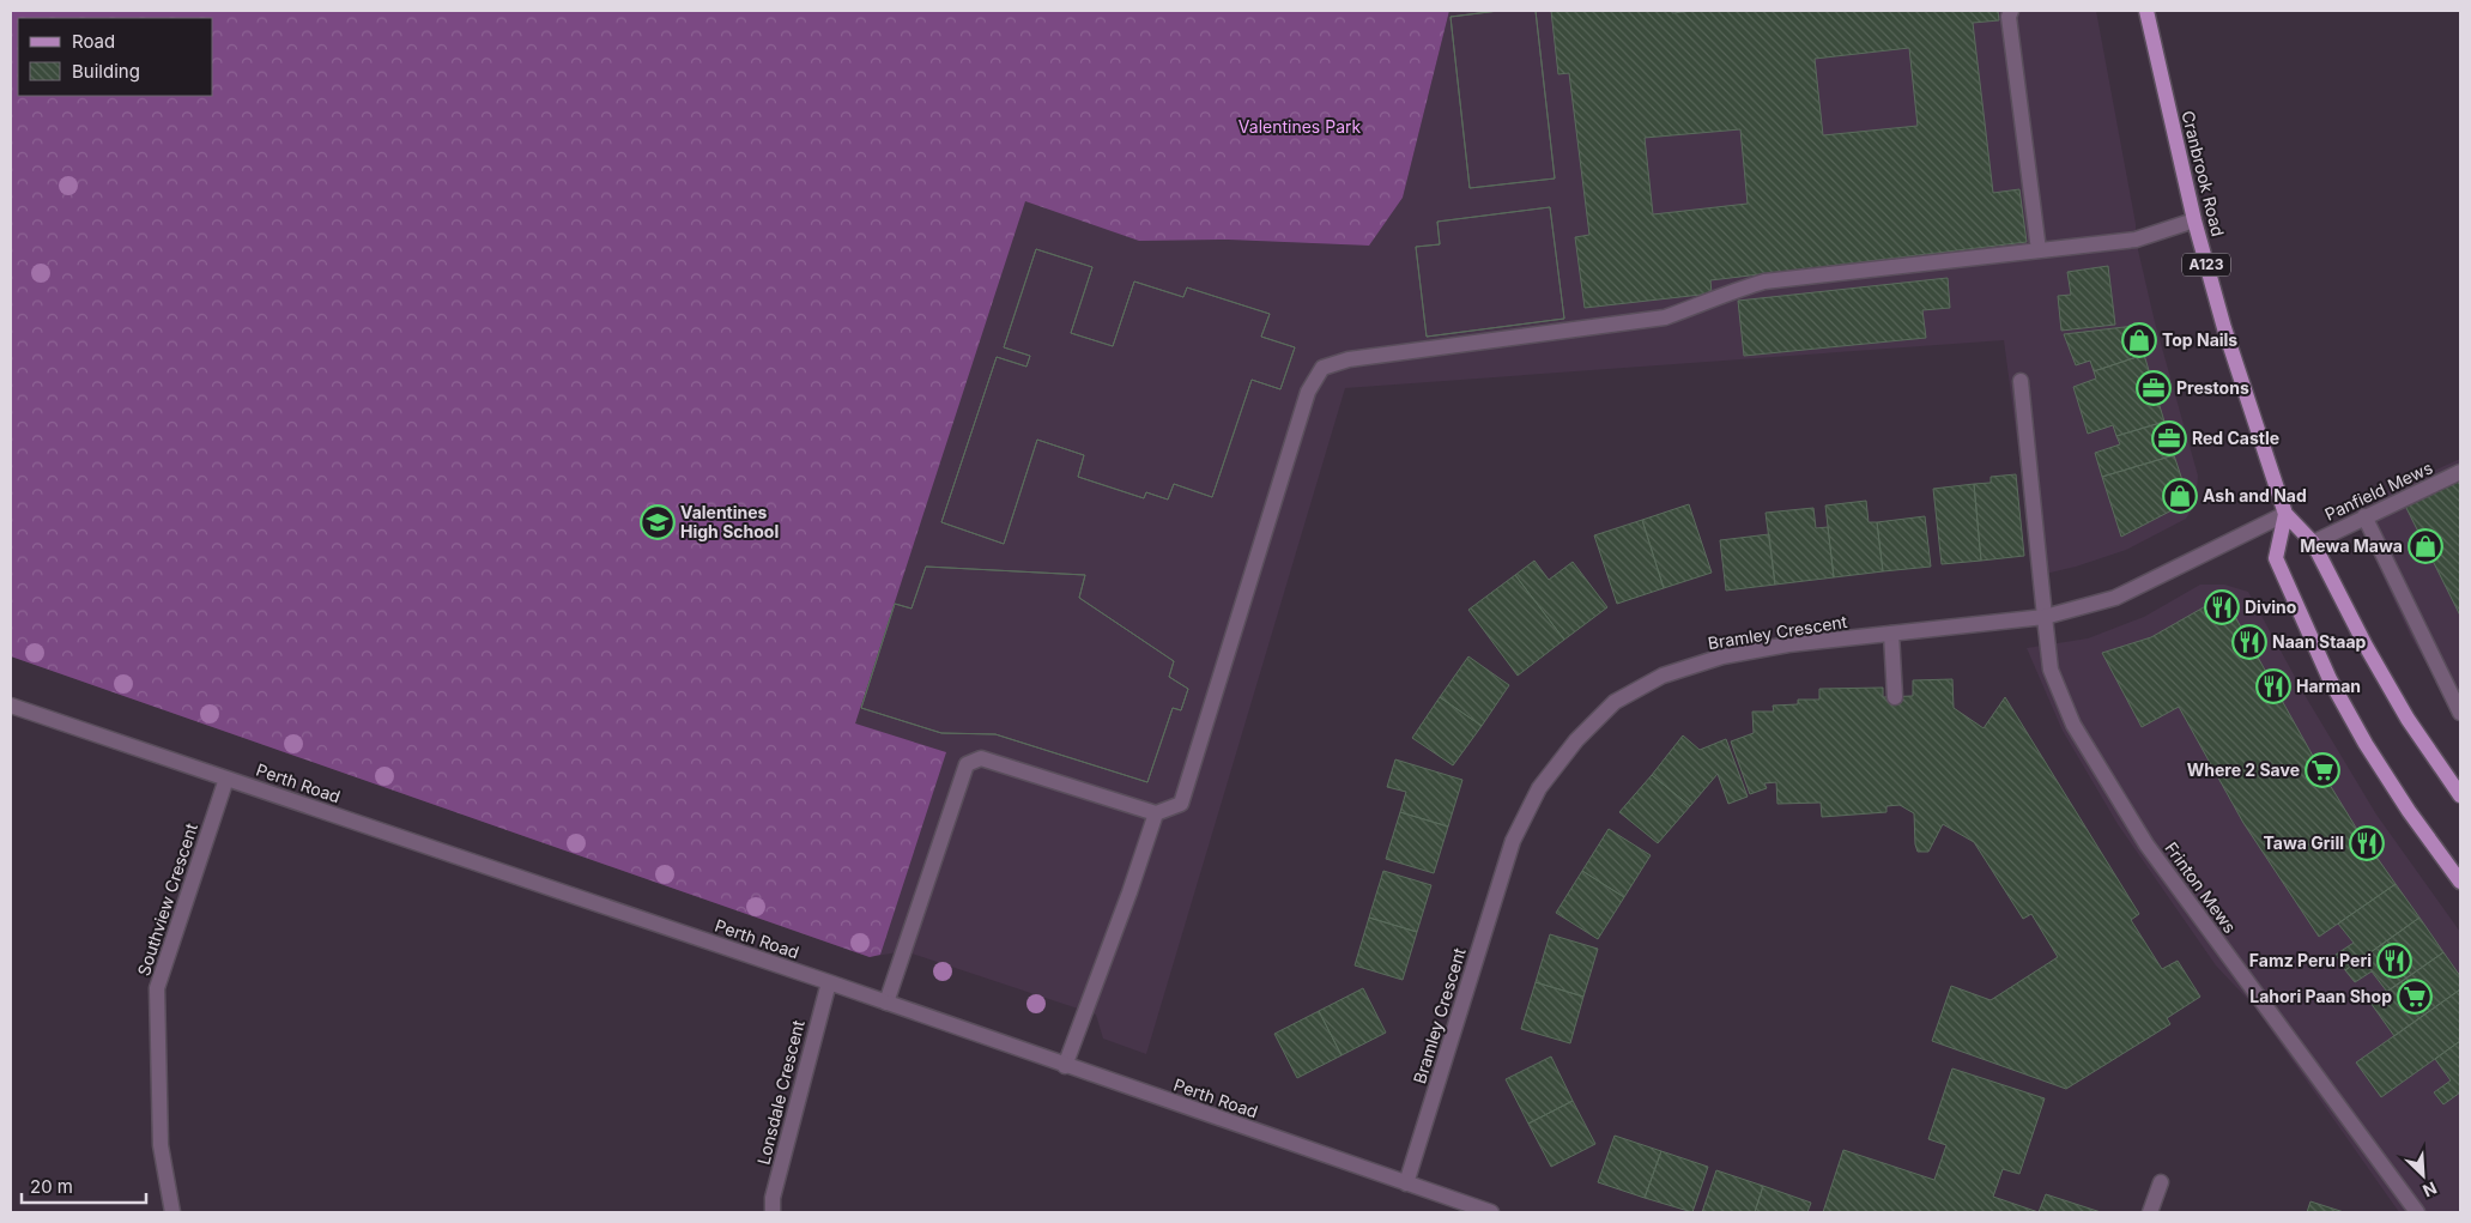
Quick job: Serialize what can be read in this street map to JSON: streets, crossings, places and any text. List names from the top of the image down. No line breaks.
{"streets":{"main road":["Cranbrook Road","A123"],"street":["Panfield Mews","Bramley Crescent","Perth Road","Frinton Mews","Southview Crescent","Lonsdale Crescent"]},"crossings":[["Cranbrook Road","Panfield Mews"],["Cranbrook Road","Bramley Crescent"],["Bramley Crescent","Perth Road"],["Bramley Crescent","Frinton Mews"],["Perth Road","Southview Crescent"],["Perth Road","Lonsdale Crescent"]],"parks":["Valentines Park"],"places":{"shop":["Top Nails","Ash and Nad","Mewa Mawa"],"office":["Prestons","Red Castle"],"school or university":["Valentines High School"],"restaurant":["Divino","Naan Staap","Harman","Tawa Grill","Famz Peru Peri"],"supermarket":["Where 2 Save","Lahori Paan Shop"]},"legend":["Road","Building"],"scale_bar":"20 m","north":"bottom right"}
